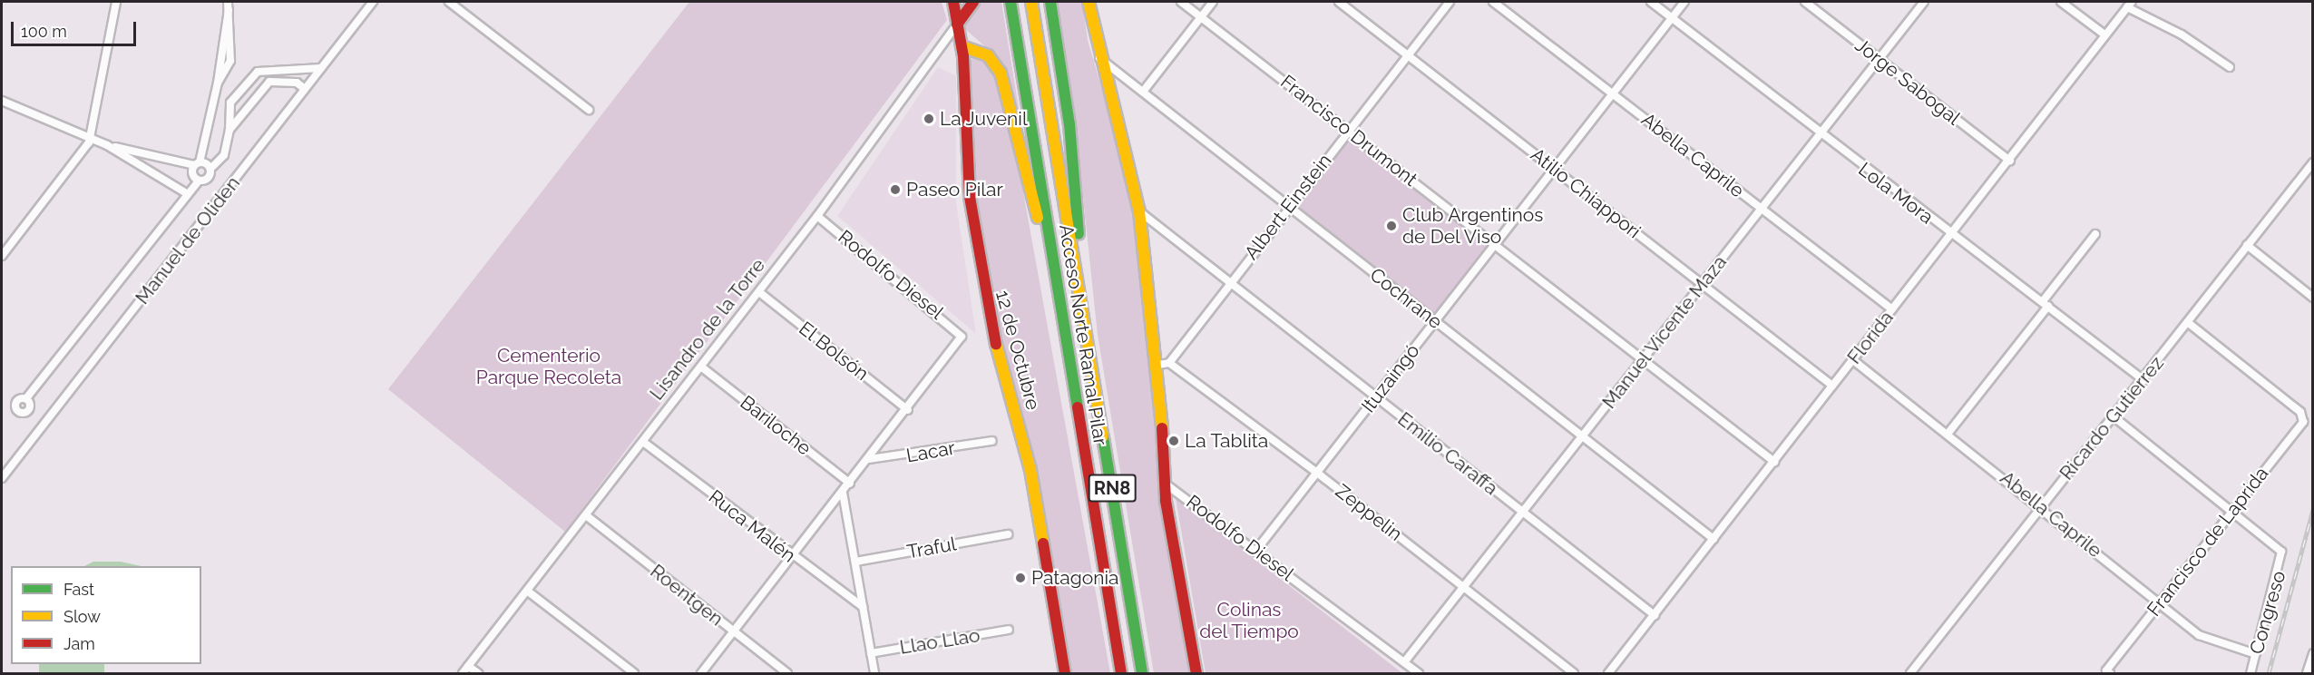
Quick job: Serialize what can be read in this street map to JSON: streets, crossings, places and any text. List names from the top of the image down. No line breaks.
{"streets":{"main road":["Lisandro de la Torre","Acceso Norte Ramal Pilar","12 de Octubre","RN8"],"street":["Jorge Sabogal","Francisco Drumont","Abella Caprile","Atilio Chiappori","Lola Mora","Albert Einstein","Manuel de Oliden","Rodolfo Diesel","Cochrane","Manuel Vicente Maza","Florida","El Bolsón","Ituzaingó","Ricardo Gutierrez","Bariloche","Lacar","Emilio Caraffa","Zeppelin","Ruca Malén","Francisco de Laprida","Traful","Roentgen","Congreso","Llao Llao"]},"crossings":[["Jorge Sabogal","Manuel Vicente Maza"],["Jorge Sabogal","Florida"],["Francisco Drumont","Albert Einstein"],["Francisco Drumont","Manuel Vicente Maza"],["Francisco Drumont","Florida"],["Francisco Drumont","Ituzaingó"],["Abella Caprile","Manuel Vicente Maza"],["Abella Caprile","Florida"],["Abella Caprile","Ituzaingó"],["Abella Caprile","Ricardo Gutierrez"],["Abella Caprile","Francisco de Laprida"],["Abella Caprile","Congreso"],["Atilio Chiappori","Albert Einstein"],["Atilio Chiappori","Manuel Vicente Maza"],["Atilio Chiappori","Florida"],["Atilio Chiappori","Ituzaingó"],["Lola Mora","Manuel Vicente Maza"],["Lola Mora","Florida"],["Lola Mora","Ituzaingó"],["Lola Mora","Ricardo Gutierrez"],["Albert Einstein","Cochrane"],["Albert Einstein","Emilio Caraffa"],["Albert Einstein","Zeppelin"],["Rodolfo Diesel","Lisandro de la Torre"],["Rodolfo Diesel","Manuel Vicente Maza"],["Rodolfo Diesel","El Bolsón"],["Rodolfo Diesel","Ituzaingó"],["Cochrane","Manuel Vicente Maza"],["Cochrane","Florida"],["Cochrane","Ituzaingó"],["Lisandro de la Torre","12 de Octubre"],["Lisandro de la Torre","El Bolsón"],["Lisandro de la Torre","Bariloche"],["Lisandro de la Torre","Ruca Malén"],["Lisandro de la Torre","Roentgen"],["Manuel Vicente Maza","Emilio Caraffa"],["Manuel Vicente Maza","Zeppelin"],["Florida","Emilio Caraffa"],["Ituzaingó","Emilio Caraffa"],["Ituzaingó","Zeppelin"],["Ricardo Gutierrez","Francisco de Laprida"],["Francisco de Laprida","Congreso"]],"parks":["Cementerio Parque Recoleta","Colinas del Tiempo"],"places":["La Juvenil","Paseo Pilar","Club Argentinos de Del Viso","La Tablita","Patagonia"],"legend":["Fast","Slow","Jam"],"scale_bar":"100 m"}
